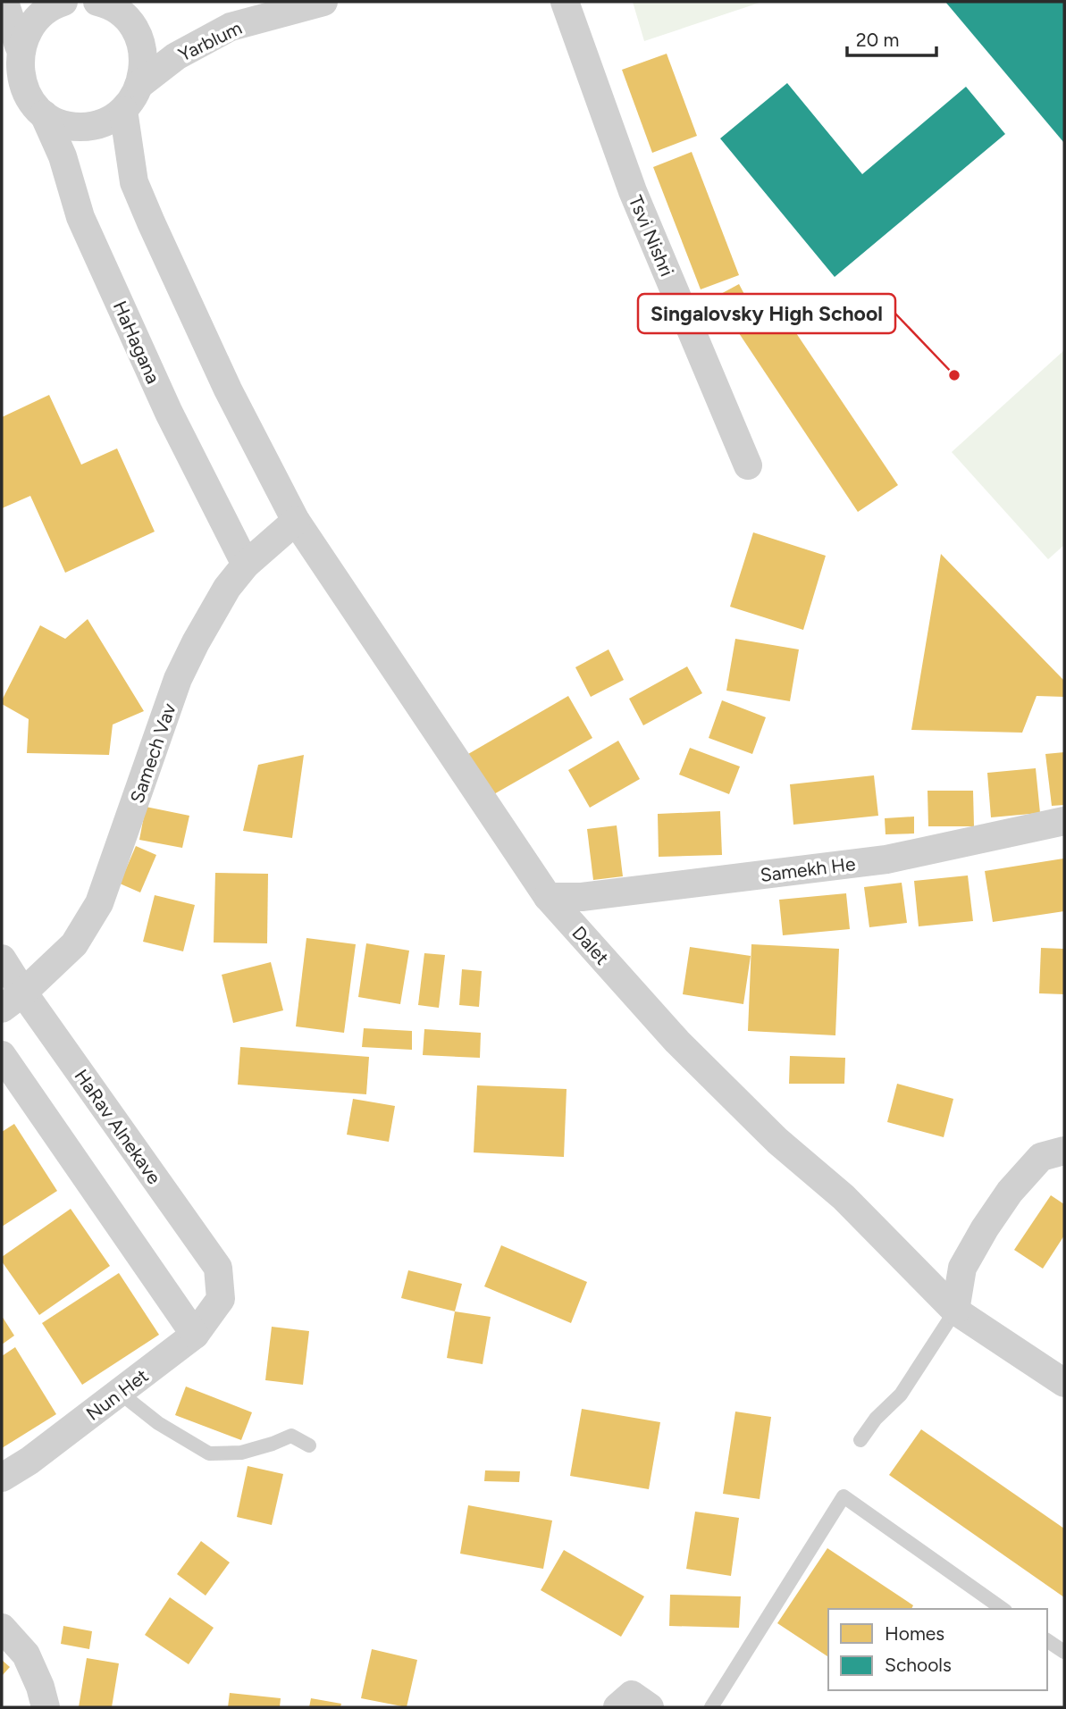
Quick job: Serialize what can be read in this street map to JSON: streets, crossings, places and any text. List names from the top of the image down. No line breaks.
{"streets":{"street":["Yarblum","Tsvi Nishri","HaHagana","Samech Vav","Samekh He","Dalet","HaRav Alnekave","Nun Het"]},"crossings":[["HaHagana","Samech Vav"],["Samech Vav","Dalet"],["Samech Vav","HaRav Alnekave"],["Samekh He","Dalet"],["HaRav Alnekave","Nun Het"]],"places":["Singalovsky High School"],"legend":["Homes","Schools"],"scale_bar":"20 m"}
